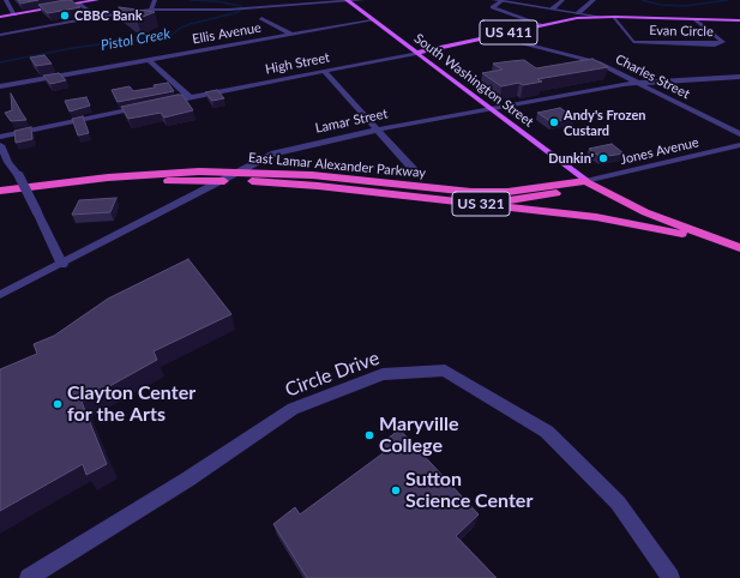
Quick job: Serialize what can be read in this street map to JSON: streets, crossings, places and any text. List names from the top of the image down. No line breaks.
{"streets":{"highway":["East Lamar Alexander Parkway","US 321"],"main road":["US 411","High Street","South Washington Street"],"street":["Evan Circle","Ellis Avenue","Charles Street","Lamar Street","Jones Avenue","Circle Drive"]},"crossings":[["Evan Circle","US 411"],["US 411","High Street"],["Ellis Avenue","South Washington Street"],["High Street","Charles Street"],["High Street","South Washington Street"],["Charles Street","Lamar Street"],["South Washington Street","Lamar Street"],["South Washington Street","Jones Avenue"],["South Washington Street","East Lamar Alexander Parkway"],["Lamar Street","East Lamar Alexander Parkway"],["Jones Avenue","East Lamar Alexander Parkway"]],"water":["Pistol Creek"],"places":["CBBC Bank","Andy's Frozen Custard","Dunkin'","Clayton Center for the Arts","Maryville College","Sutton Science Center"]}
